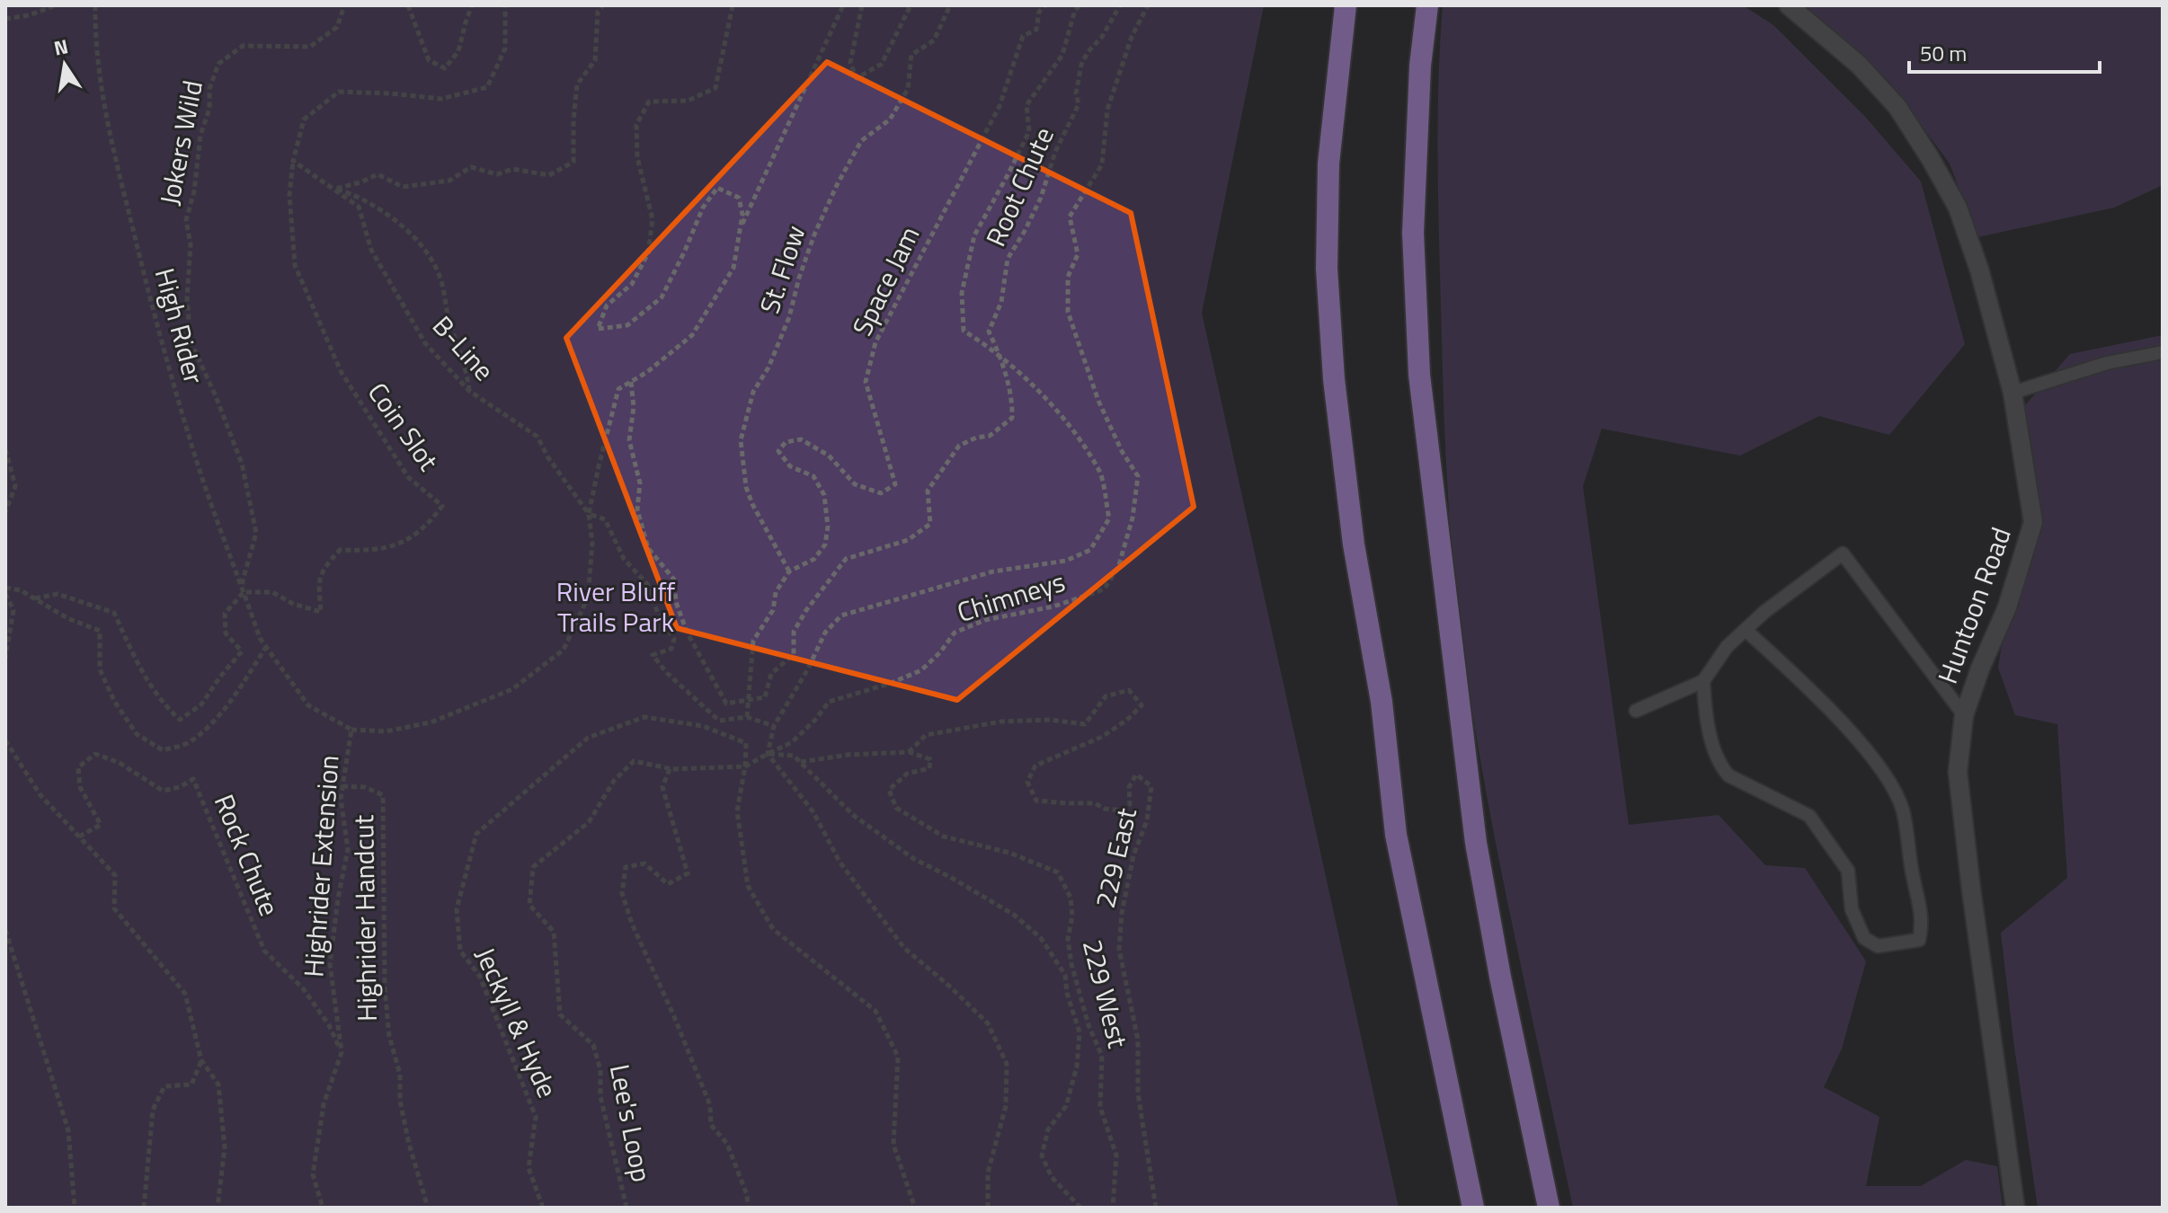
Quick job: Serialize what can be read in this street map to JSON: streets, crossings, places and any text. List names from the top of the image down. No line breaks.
{"streets":{"street":["Huntoon Road"],"path":["Jokers Wild","Root Chute","St. Flow","Space Jam","High Rider","B-Line","Coin Slot","Chimneys","Rock Chute","229 East","Highrider Extension","Highrider Handcut","229 West","Jeckyll & Hyde","Lee's Loop"]},"crossings":[["Jokers Wild","High Rider"],["St. Flow","Space Jam"],["High Rider","Coin Slot"],["High Rider","Highrider Extension"],["B-Line","Coin Slot"],["Chimneys","Lee's Loop"],["Rock Chute","Highrider Extension"],["229 East","229 West"],["Highrider Extension","Highrider Handcut"],["Jeckyll & Hyde","Lee's Loop"]],"parks":["River Bluff Trails Park"],"scale_bar":"50 m","north":"top"}
